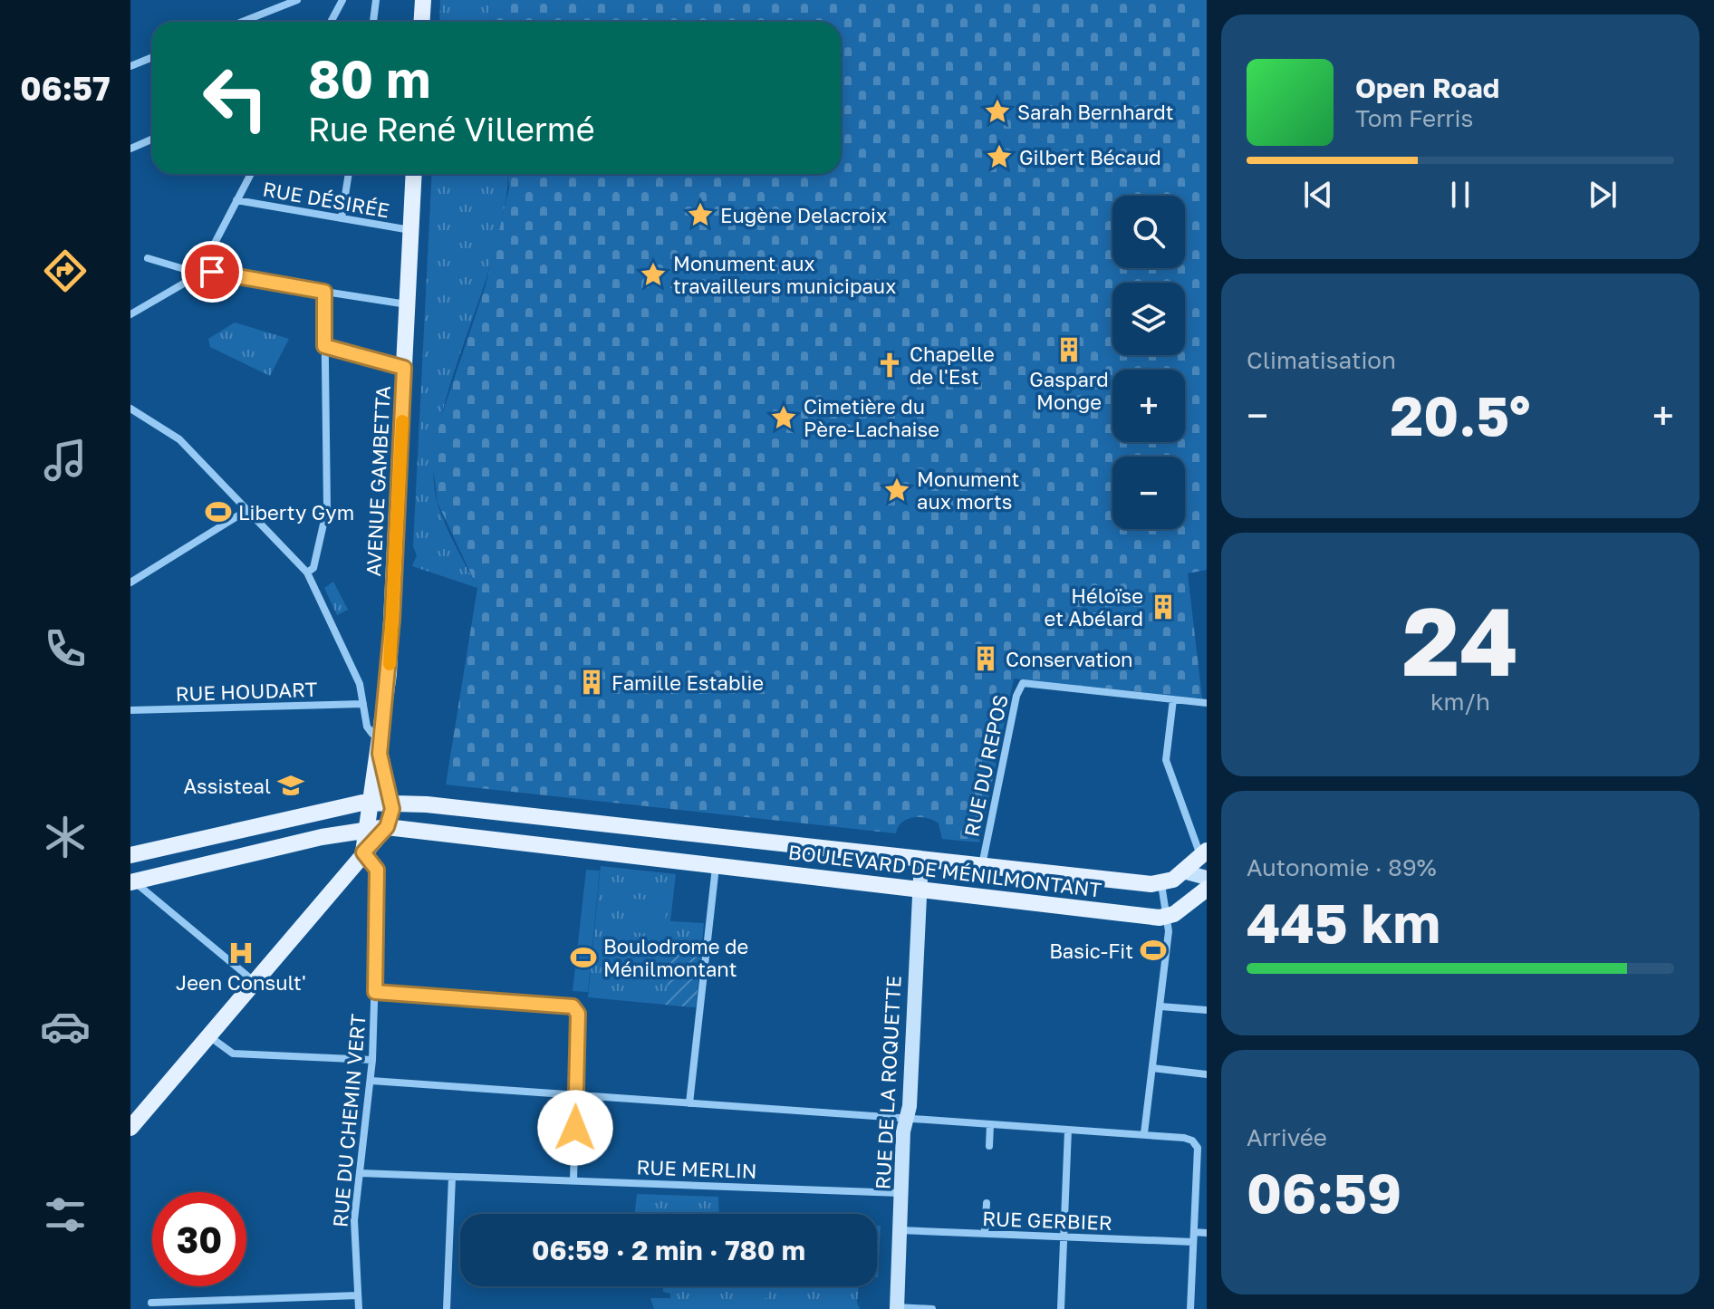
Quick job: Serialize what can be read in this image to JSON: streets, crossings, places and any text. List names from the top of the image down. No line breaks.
{"streets":{"main road":["AVENUE GAMBETTA","BOULEVARD DE MÉNILMONTANT"],"street":["RUE DÉSIRÉE","RUE HOUDART","RUE DU REPOS","RUE DE LA ROQUETTE","RUE DU CHEMIN VERT","RUE MERLIN","RUE GERBIER"]},"crossings":[["RUE DÉSIRÉE","AVENUE GAMBETTA"],["RUE DU REPOS","BOULEVARD DE MÉNILMONTANT"],["BOULEVARD DE MÉNILMONTANT","RUE DE LA ROQUETTE"],["RUE DE LA ROQUETTE","RUE MERLIN"],["RUE DE LA ROQUETTE","RUE GERBIER"],["RUE DU CHEMIN VERT","RUE MERLIN"]],"places":{"place":["Sarah Bernhardt","Gilbert Bécaud","Eugène Delacroix","Monument aux travailleurs municipaux","Cimetière du Père-Lachaise","Monument aux morts"],"building":["Gaspard Monge","Héloïse et Abélard","Conservation","Famille Establie"],"church":["Chapelle de l'Est"],"sports":["Liberty Gym","Basic-Fit","Boulodrome de Ménilmontant"],"school or university":["Assisteal"],"hospital":["Jeen Consult'"]},"page":{"tabs":"06:57","turn":["80 m","Rue René Villermé"],"song":["Open Road","Tom Ferris"],"map_buttons":["+","−"],"tile":["Climatisation",["24","km/h"],["Autonomie · 89%","445 km"],["Arrivée","06:59"]],"heat":["−","20.5°","+"],"limit":"30","trip":"06:59 · 2 min · 780 m"}}
